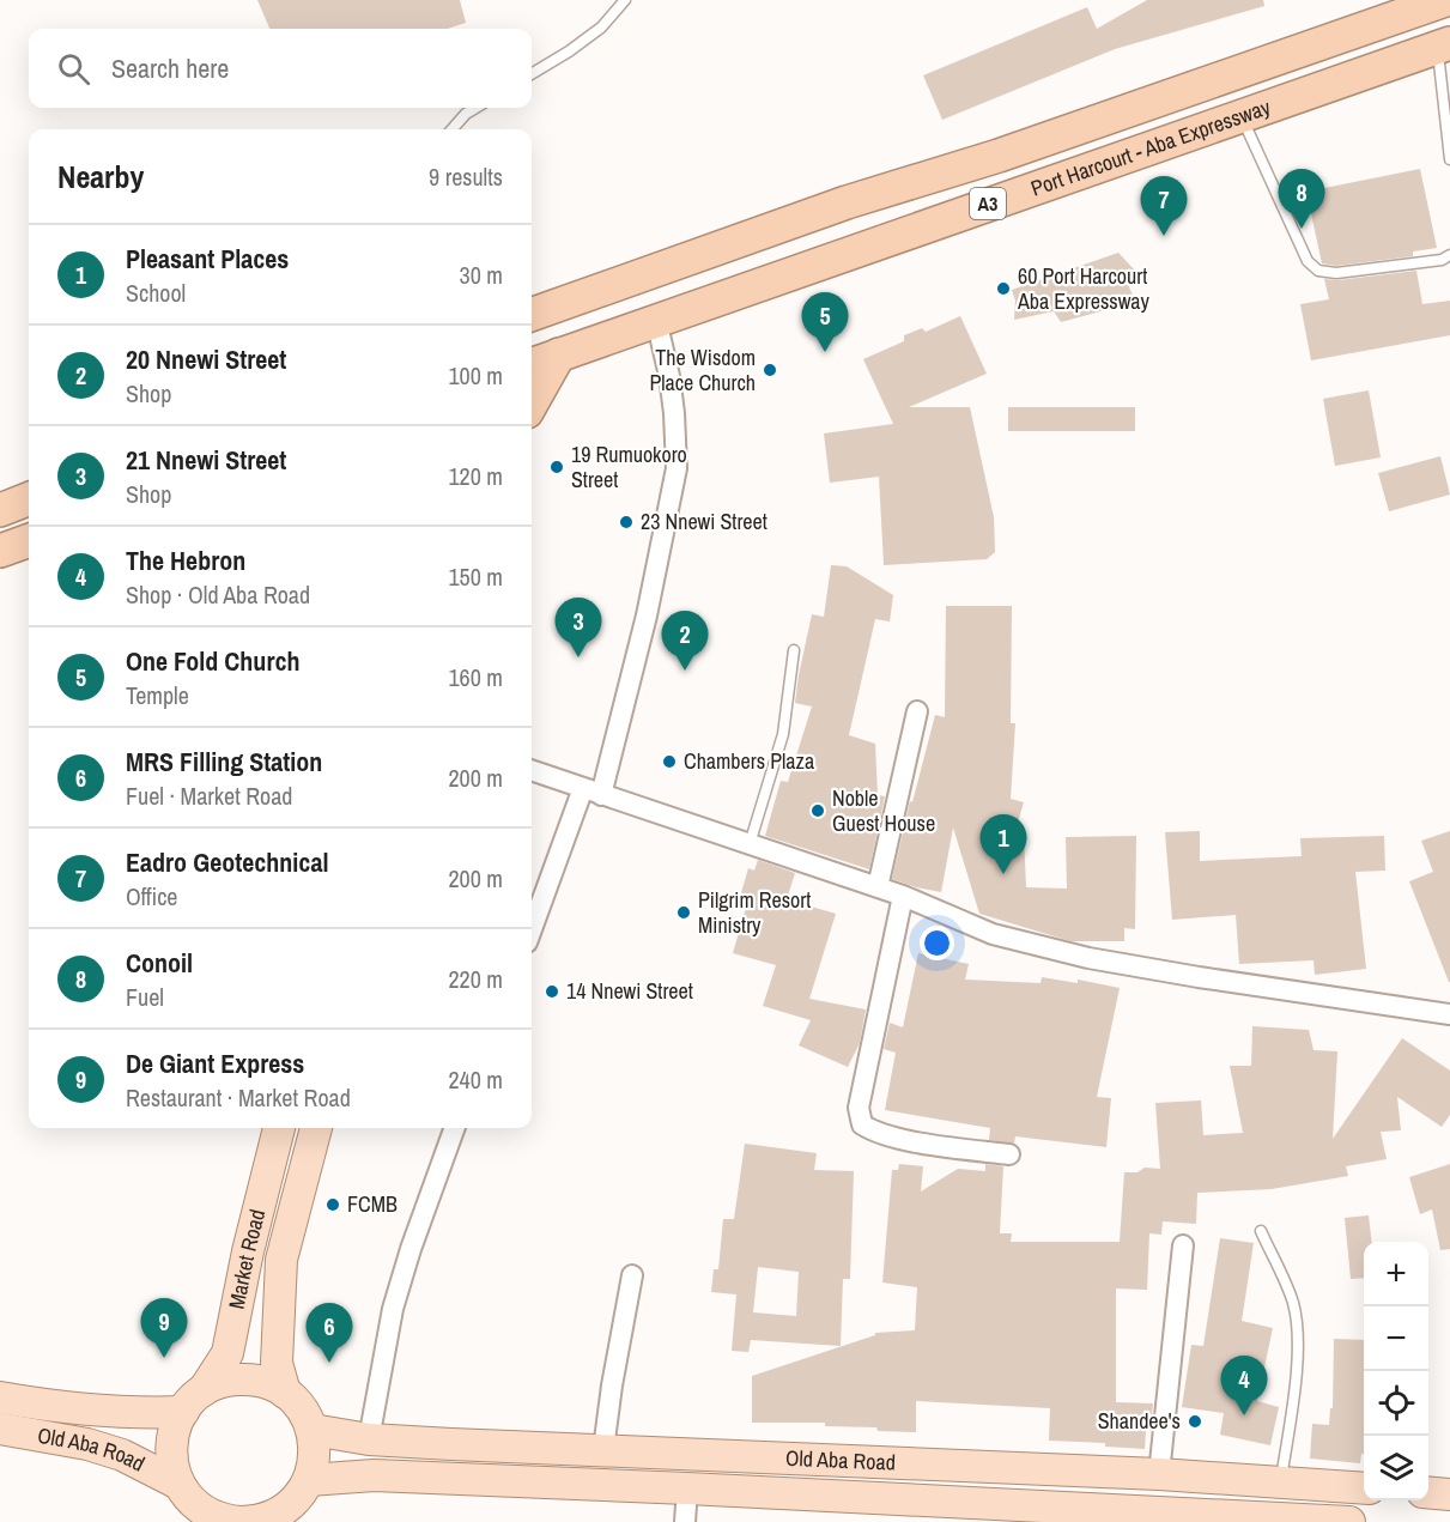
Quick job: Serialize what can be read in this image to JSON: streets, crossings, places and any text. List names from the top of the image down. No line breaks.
{"streets":{"highway":["Port Harcourt - Aba Expressway","A3"],"main road":["Market Road","Old Aba Road"]},"crossings":[["Market Road","Old Aba Road"]],"places":["60 Port Harcourt Aba Expressway","The Wisdom Place Church","19 Rumuokoro Street","23 Nnewi Street","Chambers Plaza","Noble Guest House","Pilgrim Resort Ministry","14 Nnewi Street","FCMB","Shandee's"],"page":{"search":"Search here","heading":["Nearby","9 results"],"pins":["8","7","5","3","2","1","9","6","4"],"list":[{"mark":"1","name":"Pleasant Places","note":"School","value":"30 m"},{"mark":"2","name":"20 Nnewi Street","note":"Shop","value":"100 m"},{"mark":"3","name":"21 Nnewi Street","note":"Shop","value":"120 m"},{"mark":"4","name":"The Hebron","note":"Shop · Old Aba Road","value":"150 m"},{"mark":"5","name":"One Fold Church","note":"Temple","value":"160 m"},{"mark":"6","name":"MRS Filling Station","note":"Fuel · Market Road","value":"200 m"},{"mark":"7","name":"Eadro Geotechnical","note":"Office","value":"200 m"},{"mark":"8","name":"Conoil","note":"Fuel","value":"220 m"},{"mark":"9","name":"De Giant Express","note":"Restaurant · Market Road","value":"240 m"}],"map_buttons":["+","−"]}}
